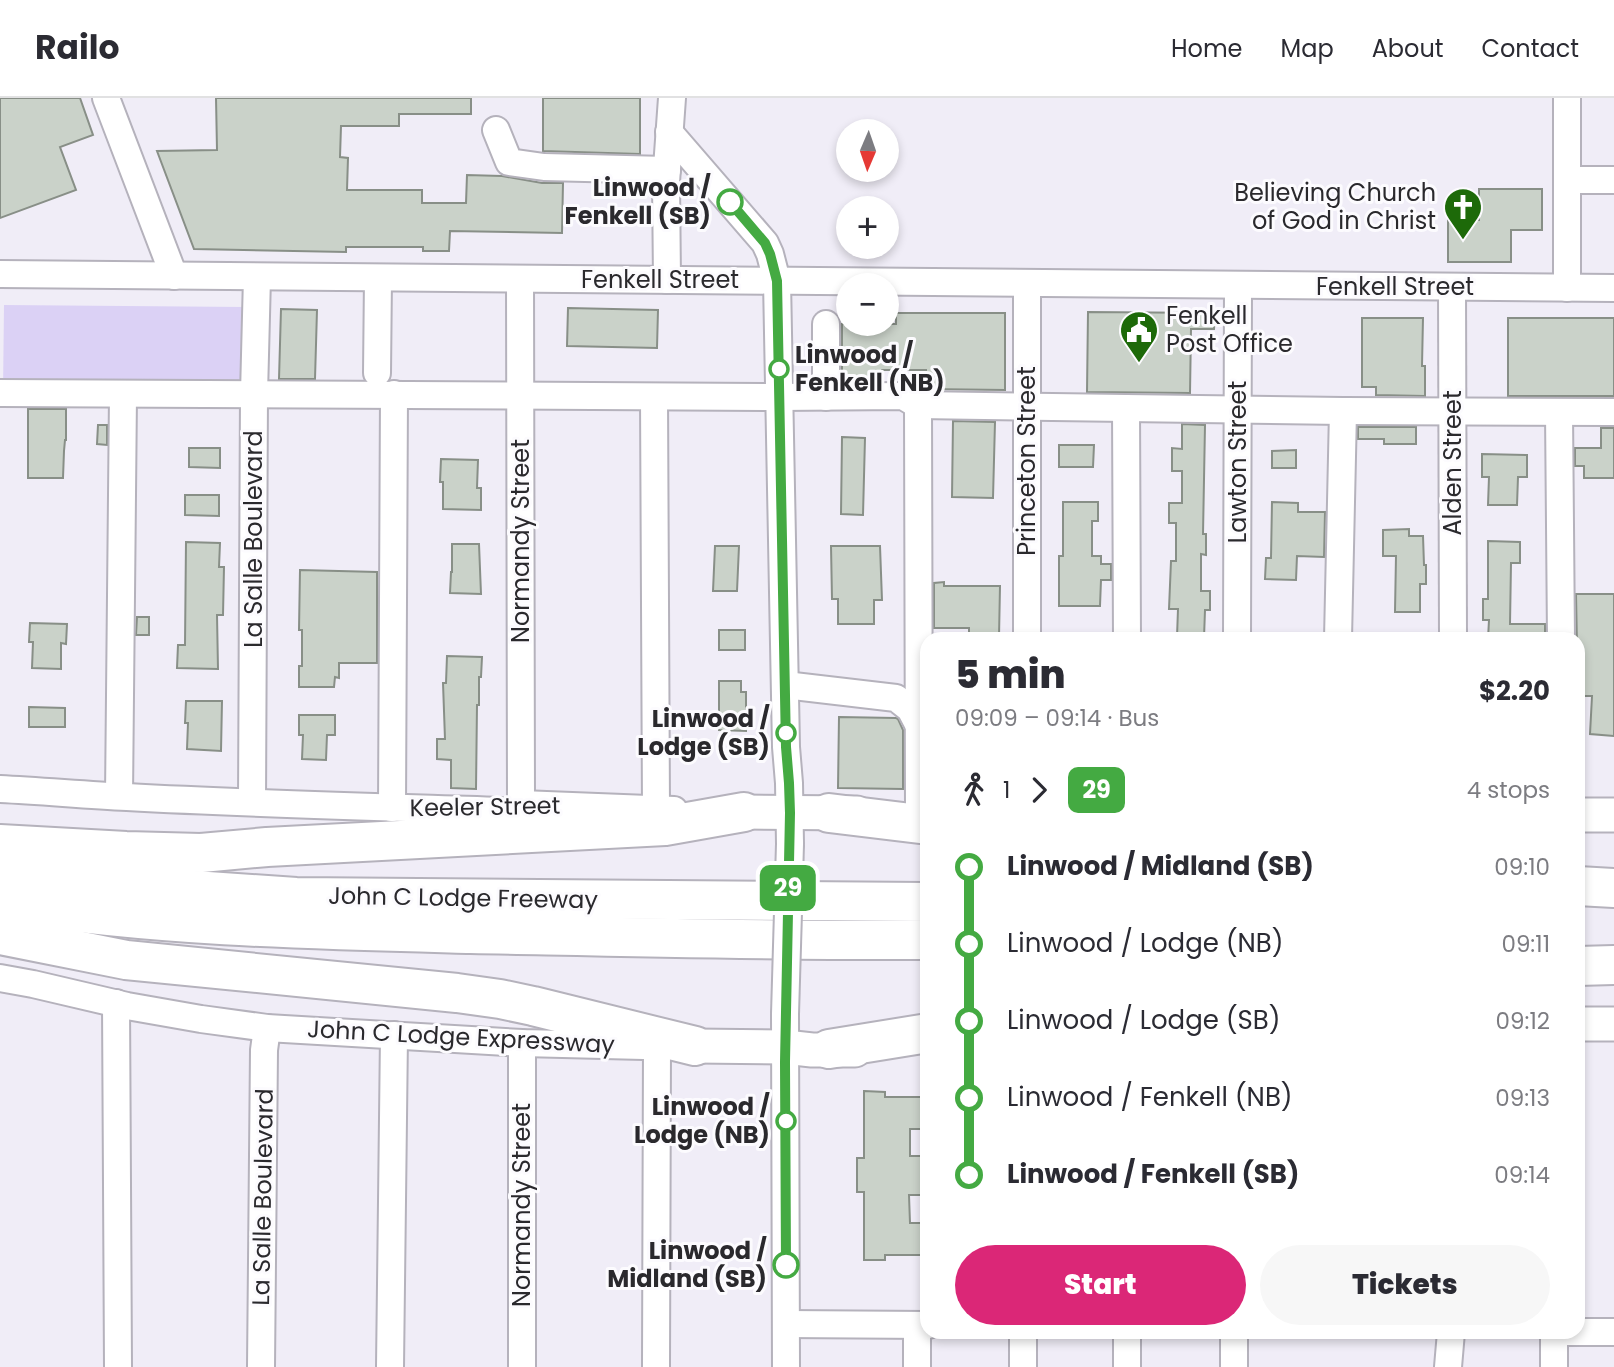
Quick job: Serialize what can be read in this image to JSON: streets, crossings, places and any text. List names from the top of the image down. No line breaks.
{"streets":{"highway":["John C Lodge Freeway"],"main road":["Keeler Street","John C Lodge Expressway"],"street":["Fenkell Street","Princeton Street","Lawton Street","Alden Street","La Salle Boulevard","Normandy Street"]},"crossings":[["Fenkell Street","Princeton Street"],["Fenkell Street","Lawton Street"],["Fenkell Street","Alden Street"],["Fenkell Street","La Salle Boulevard"],["Fenkell Street","Normandy Street"],["La Salle Boulevard","Keeler Street"],["La Salle Boulevard","John C Lodge Expressway"],["Normandy Street","Keeler Street"],["Normandy Street","John C Lodge Expressway"]],"places":{"other":["Linwood / Fenkell (SB)","Linwood / Fenkell (NB)","Linwood / Lodge (SB)","Linwood / Lodge (NB)","Linwood / Midland (SB)"],"church":["Believing Church of God in Christ"],"public building":["Fenkell Post Office"]},"lines":["bus line 29"],"north":"bottom","page":{"header":"Railo","nav":["Home","Map","About","Contact"],"on_map":"29","map_buttons":["+","−"],"heading":["5 min","09:09 – 09:14 · Bus","$2.20"],"legs":["1","29","4 stops"],"list":[{"name":"Linwood / Midland (SB)","value":"09:10"},{"name":"Linwood / Lodge (NB)","value":"09:11"},{"name":"Linwood / Lodge (SB)","value":"09:12"},{"name":"Linwood / Fenkell (NB)","value":"09:13"},{"name":"Linwood / Fenkell (SB)","value":"09:14"}],"buttons":["Start","Tickets"]}}
